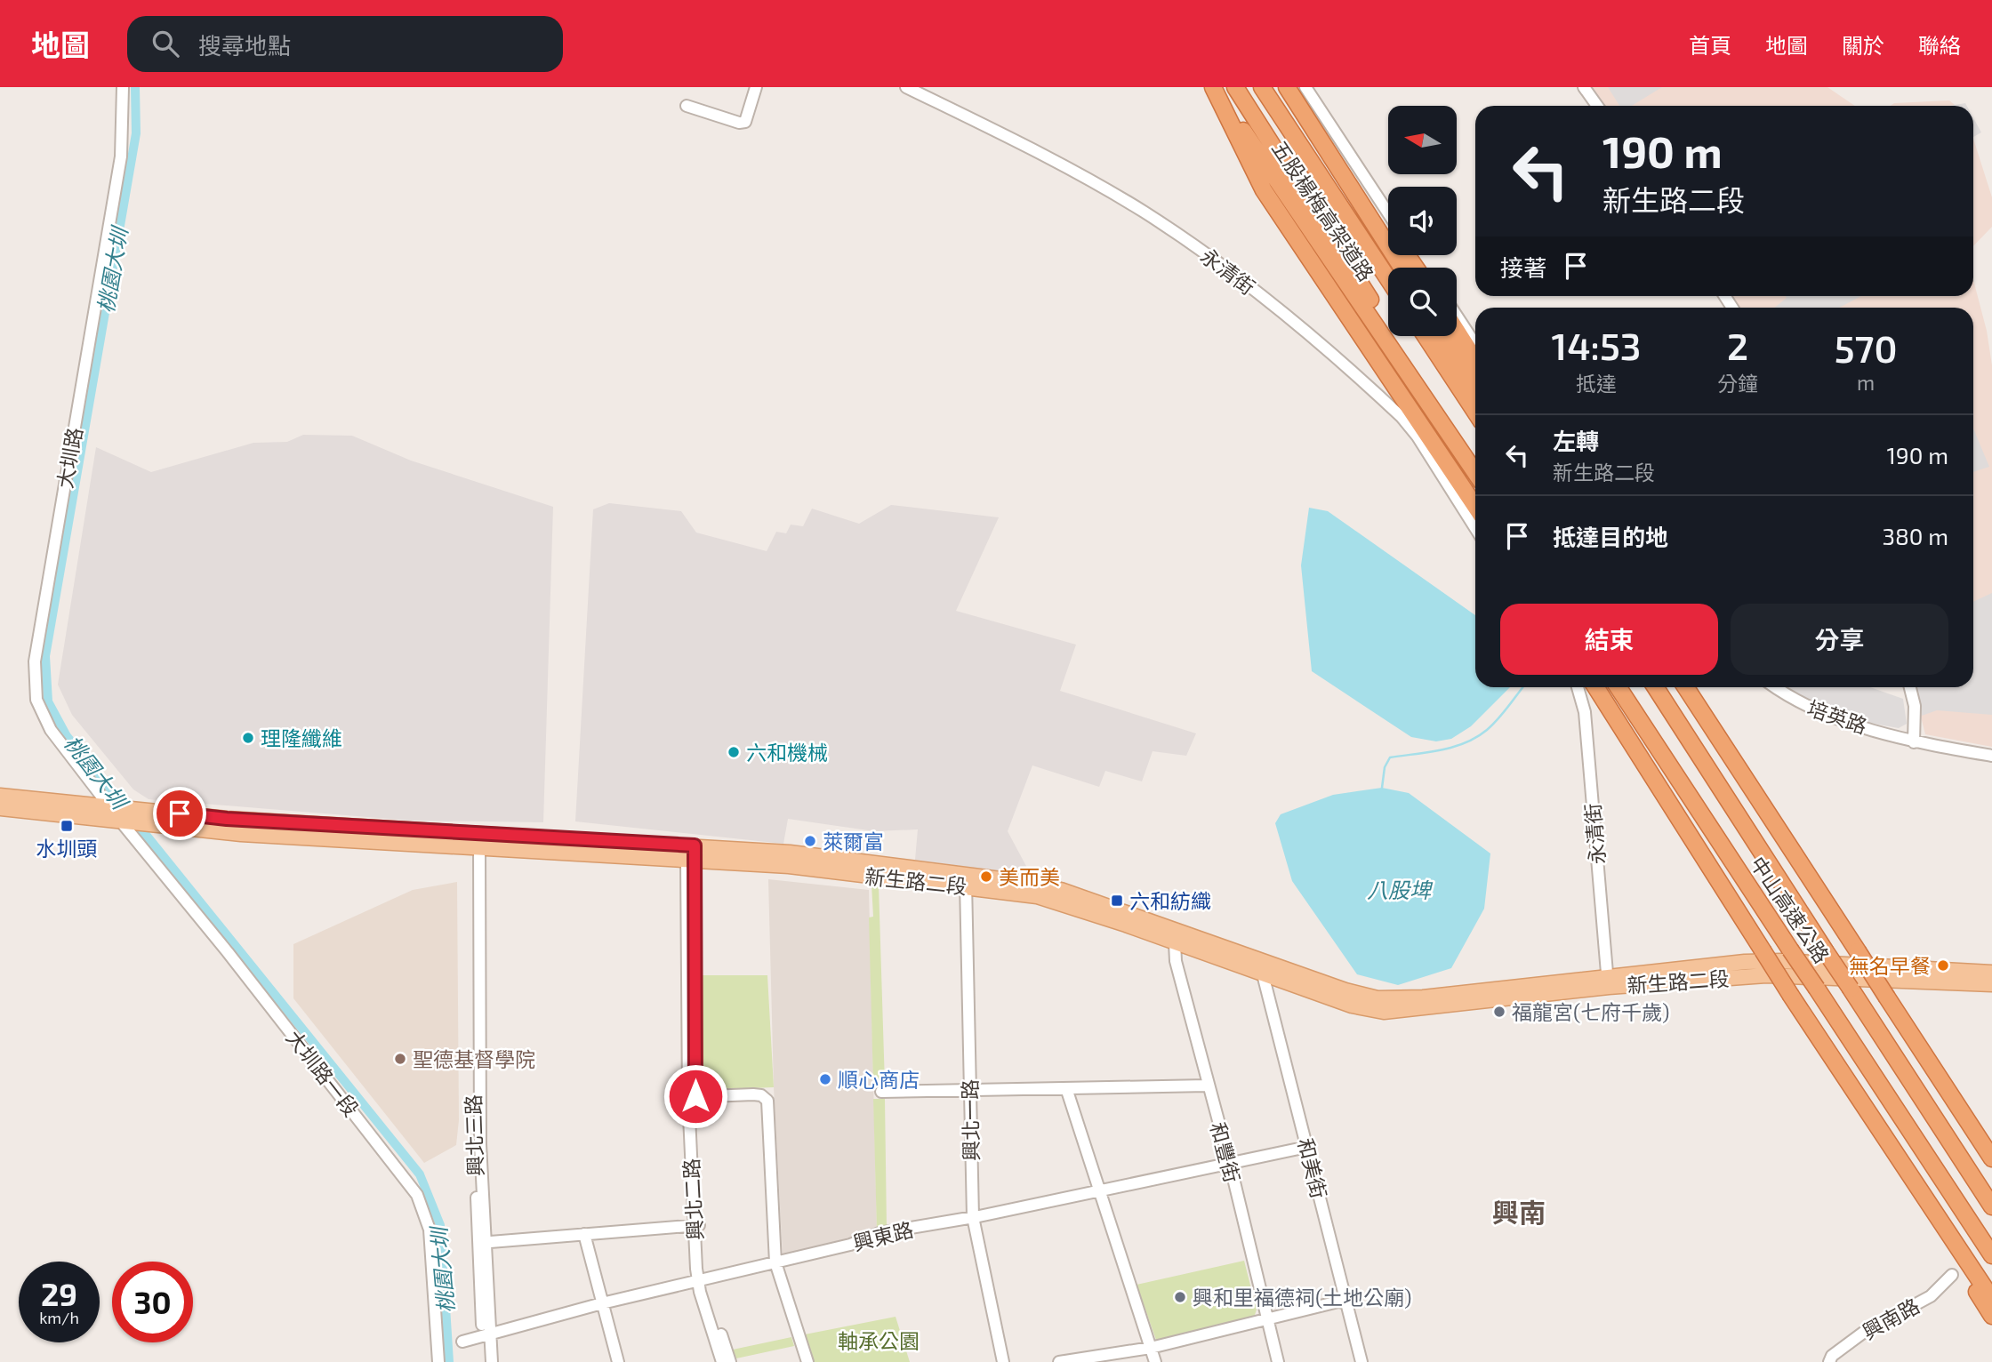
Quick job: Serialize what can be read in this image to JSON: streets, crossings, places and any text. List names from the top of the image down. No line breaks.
{"streets":{"highway":["五股楊梅高架道路","中山高速公路"],"main road":["新生路二段"],"street":["永清街","大圳路","培英路","大圳路一段","興北一路","興北三路","和豐街","和美街","興北二路","興東路","興南路"]},"crossings":[["永清街","新生路二段"],["大圳路","新生路二段"],["新生路二段","大圳路一段"],["新生路二段","興北一路"],["新生路二段","興北三路"],["新生路二段","和豐街"],["新生路二段","和美街"],["新生路二段","興北二路"],["興北一路","興東路"],["興北三路","興東路"],["和豐街","興東路"],["和美街","興東路"],["興北二路","興東路"]],"districts":["興南"],"water":["桃園大圳","八股埤"],"parks":["軸承公園"],"places":{"other":["理隆纖維","六和機械","萊爾富","美而美","無名早餐","福龍宮(七府千歲)","聖德基督學院","順心商店","興和里福德祠(土地公廟)"],"transit":["水圳頭","六和紡織"]},"north":"left","page":{"header":"地圖","search":"搜尋地點","nav":["首頁","地圖","關於","聯絡"],"turn":["190 m","新生路二段"],"then":"接著","eta":["14:53","抵達","2","分鐘","570","m"],"list":[{"name":"左轉","note":"新生路二段","value":"190 m"},{"name":"抵達目的地","value":"380 m"}],"buttons":["結束","分享"],"speed":"29 km/h","limit":"30"}}
